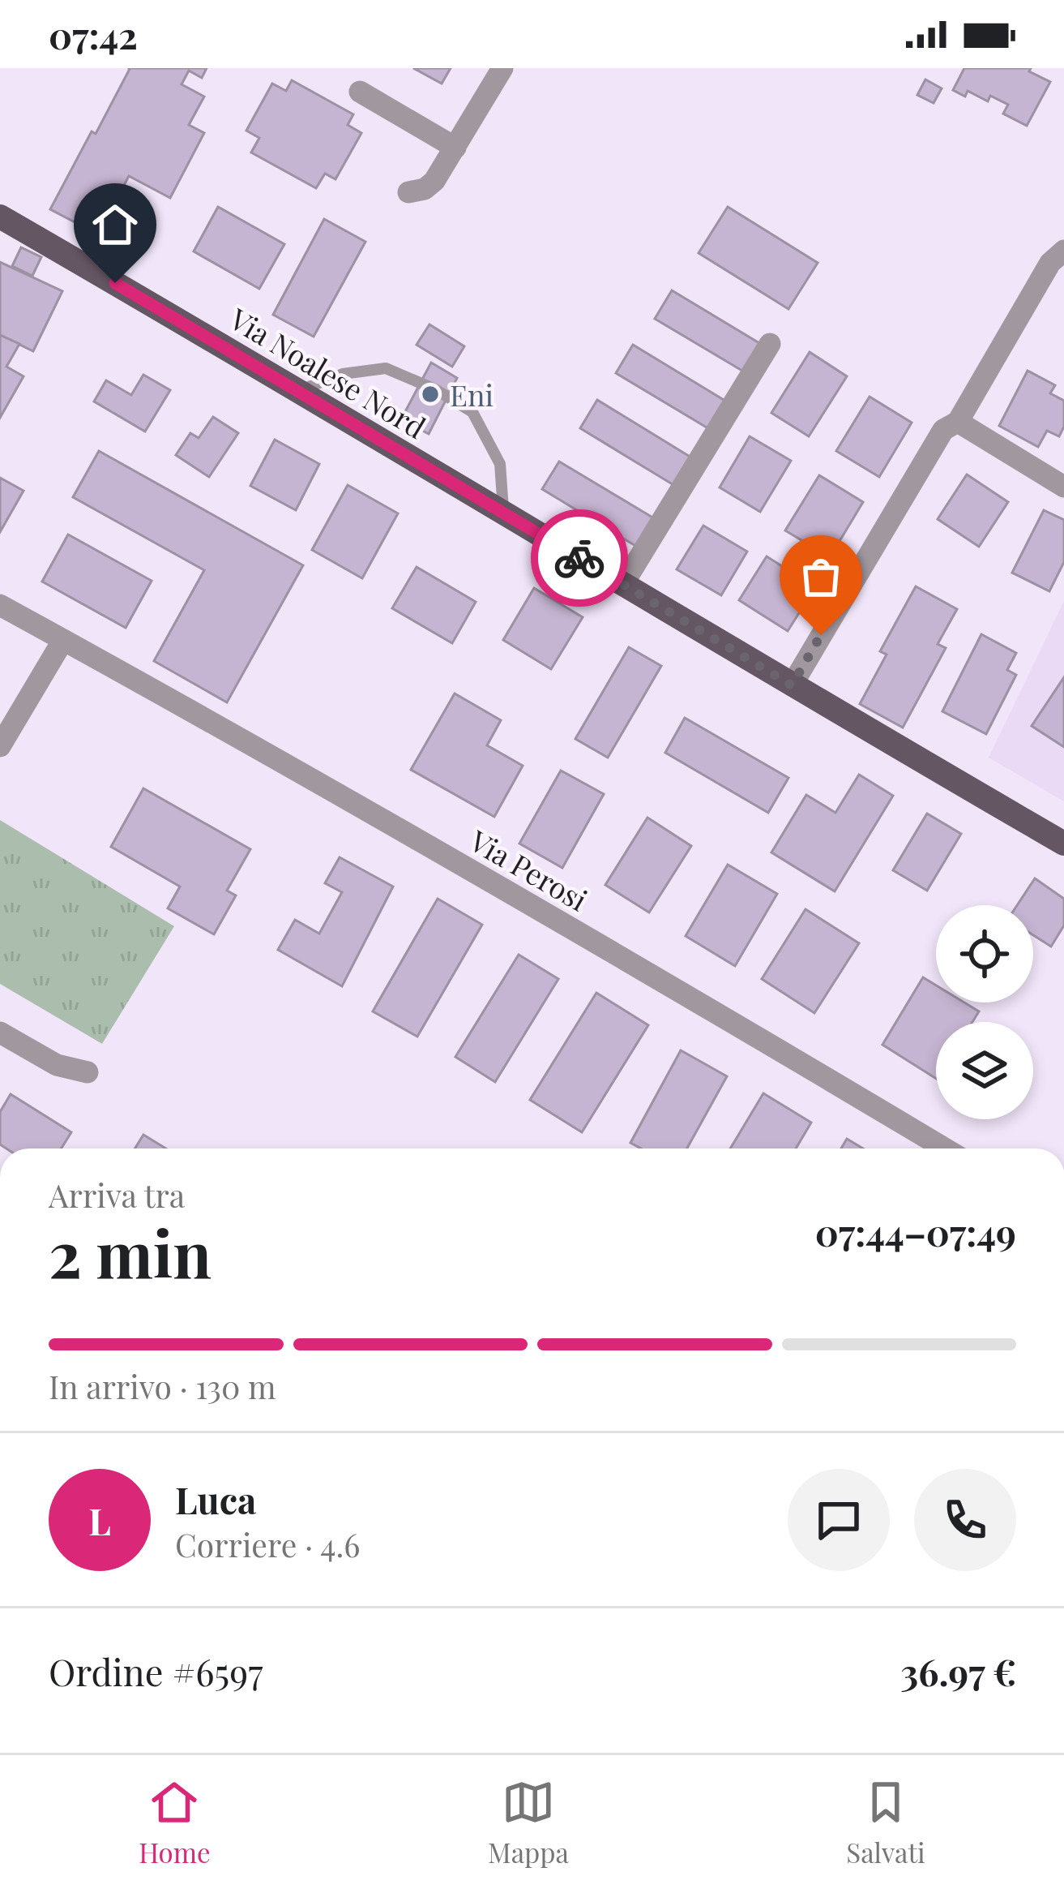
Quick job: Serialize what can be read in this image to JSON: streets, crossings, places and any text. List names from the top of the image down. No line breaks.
{"streets":{"main road":["Via Noalese Nord"],"street":["Via Perosi"]},"places":["Eni"],"page":{"status":"07:42","heading":["2 min","Arriva tra","07:44–07:49"],"panel":["Luca","Corriere · 4.6","Ordine #6597","36.97 €"],"bar":"In arrivo · 130 m","round":"L","tabs":["Home","Mappa","Salvati"]}}
